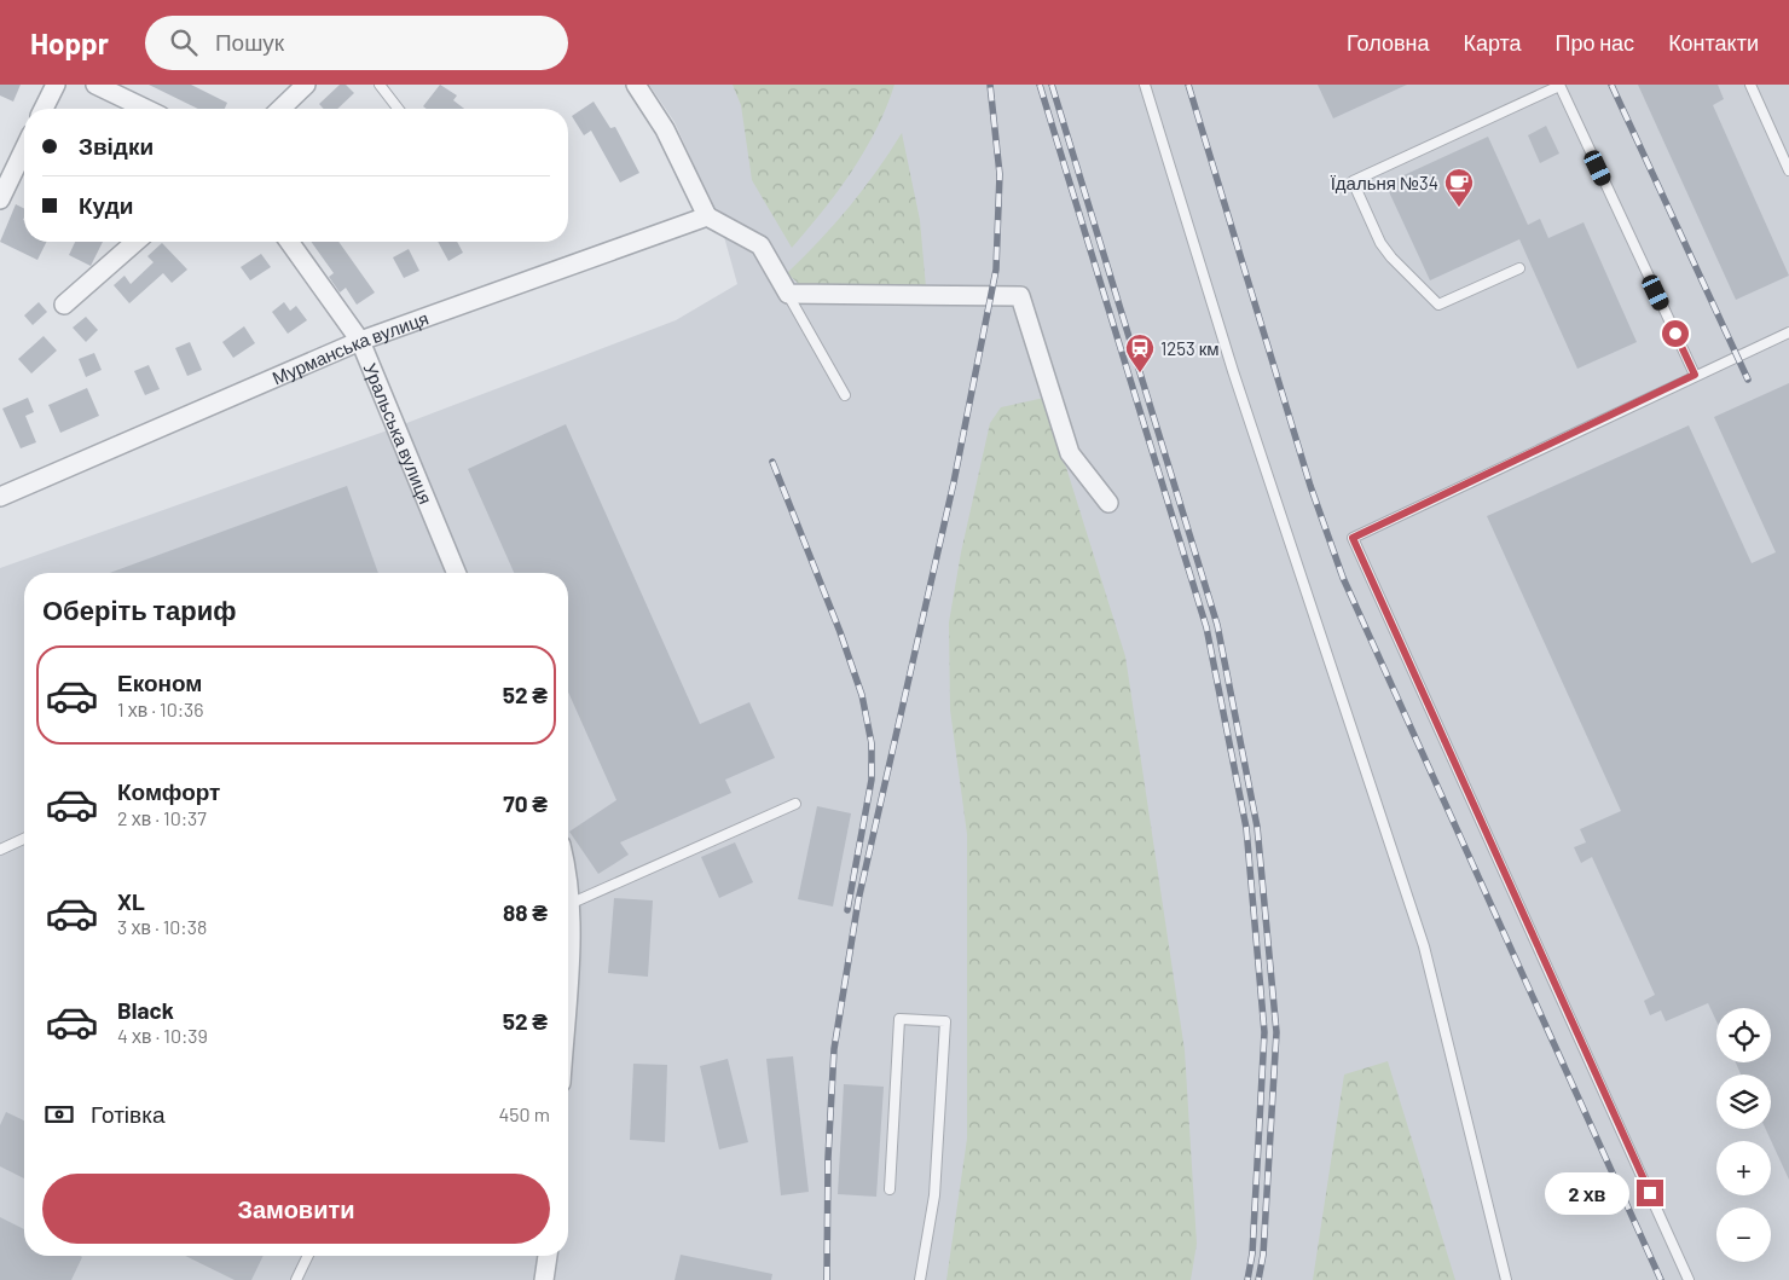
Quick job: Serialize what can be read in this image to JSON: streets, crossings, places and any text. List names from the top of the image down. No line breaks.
{"streets":{"street":["Мурманська вулиця","Уральська вулиця"]},"crossings":[["Мурманська вулиця","Уральська вулиця"]],"places":{"cafe":["Їдальня №34"],"station":["1253 км"]},"page":{"header":"Hoppr","search":"Пошук","nav":["Головна","Карта","Про нас","Контакти"],"banner":["Звідки","Куди"],"heading":"Оберіть тариф","list":[{"name":"Економ","note":"1 хв · 10:36","value":"52 ₴"},{"name":"Комфорт","note":"2 хв · 10:37","value":"70 ₴"},{"name":"XL","note":"3 хв · 10:38","value":"88 ₴"},{"name":"Black","note":"4 хв · 10:39","value":"52 ₴"}],"map_buttons":["+","−"],"pay":["Готівка","450 m"],"buttons":"Замовити","bubble":"2 хв"}}
